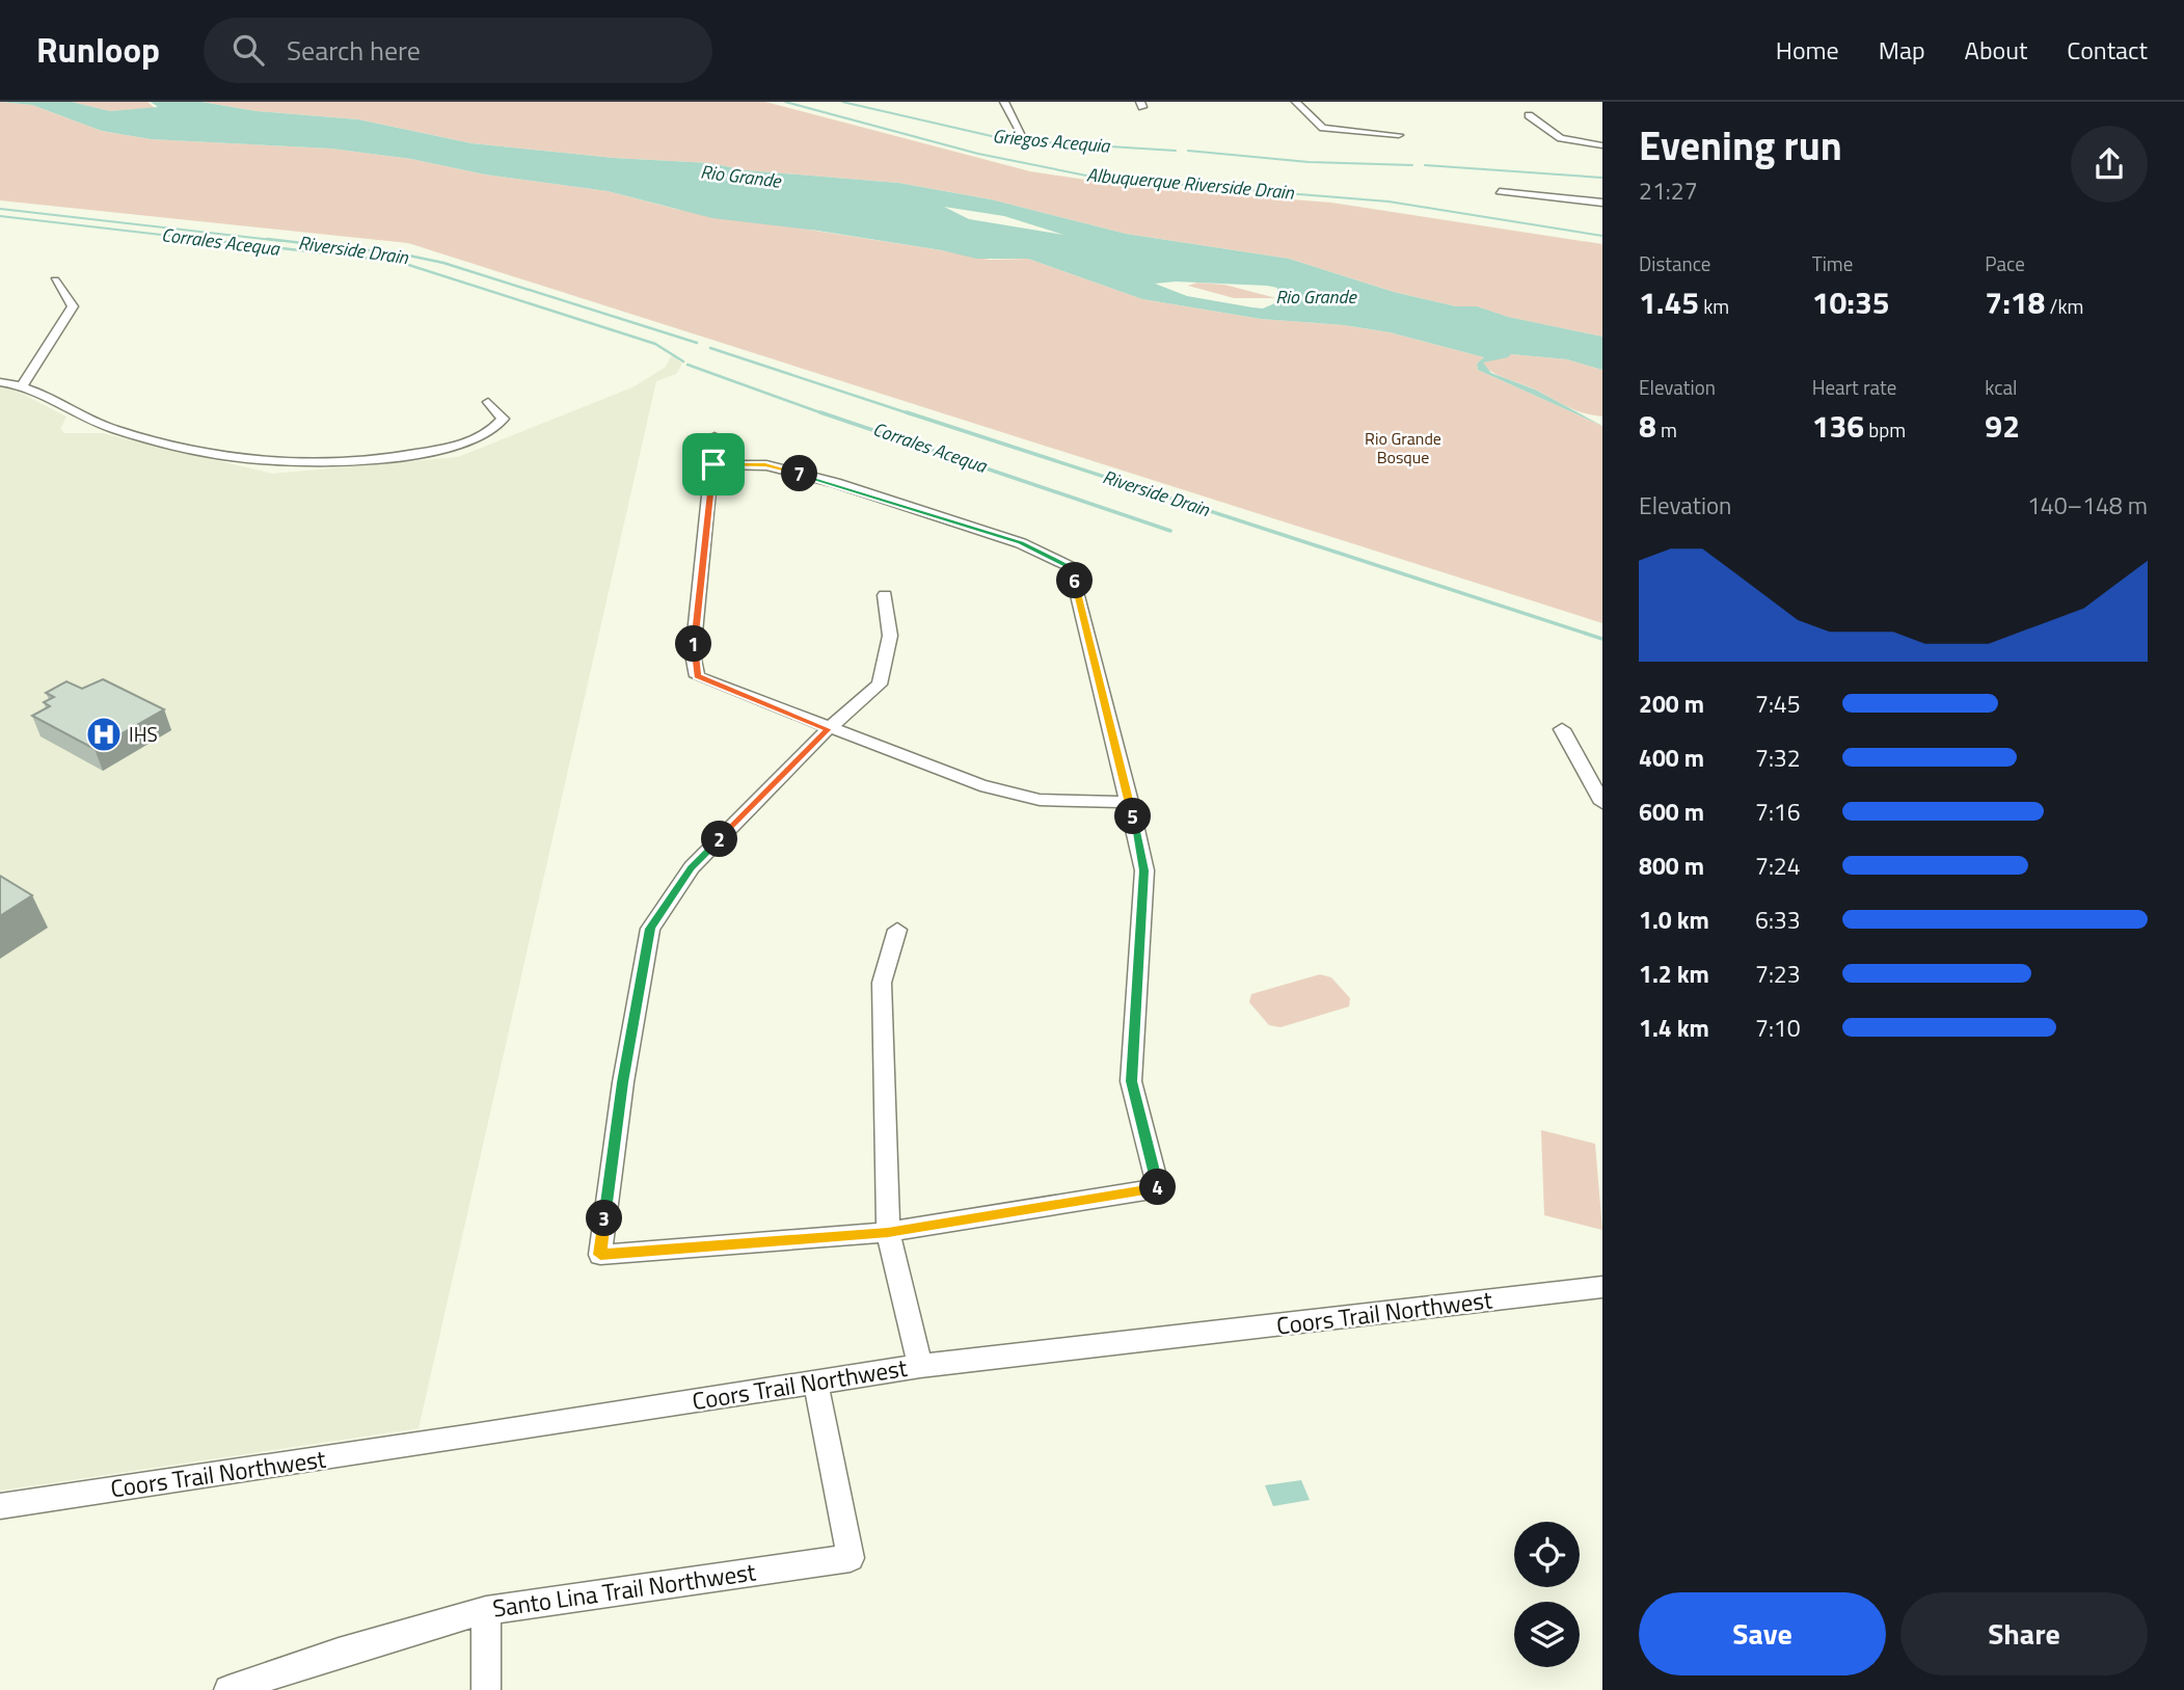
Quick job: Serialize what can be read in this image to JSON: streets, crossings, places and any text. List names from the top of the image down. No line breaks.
{"streets":{"street":["Coors Trail Northwest","Santo Lina Trail Northwest"]},"crossings":[["Coors Trail Northwest","Santo Lina Trail Northwest"]],"water":["Griegos Acequia","Rio Grande","Albuquerque Riverside Drain","Corrales Acequa","Riverside Drain"],"parks":["Rio Grande Bosque"],"places":{"hospital":["IHS"]},"page":{"header":"Runloop","search":"Search here","nav":["Home","Map","About","Contact"],"heading":["Evening run","21:27"],"stats":[["Distance","1.45 km"],["Time","10:35"],["Pace","7:18 /km"],["Elevation","8 m"],["Heart rate","136 bpm"],["kcal","92"]],"pins":["7","6","1","5","2","4","3"],"chart":["Elevation","140–148 m"],"list":[{"name":"200 m","note":"7:45"},{"name":"400 m","note":"7:32"},{"name":"600 m","note":"7:16"},{"name":"800 m","note":"7:24"},{"name":"1.0 km","note":"6:33"},{"name":"1.2 km","note":"7:23"},{"name":"1.4 km","note":"7:10"}],"buttons":["Save","Share"]}}
